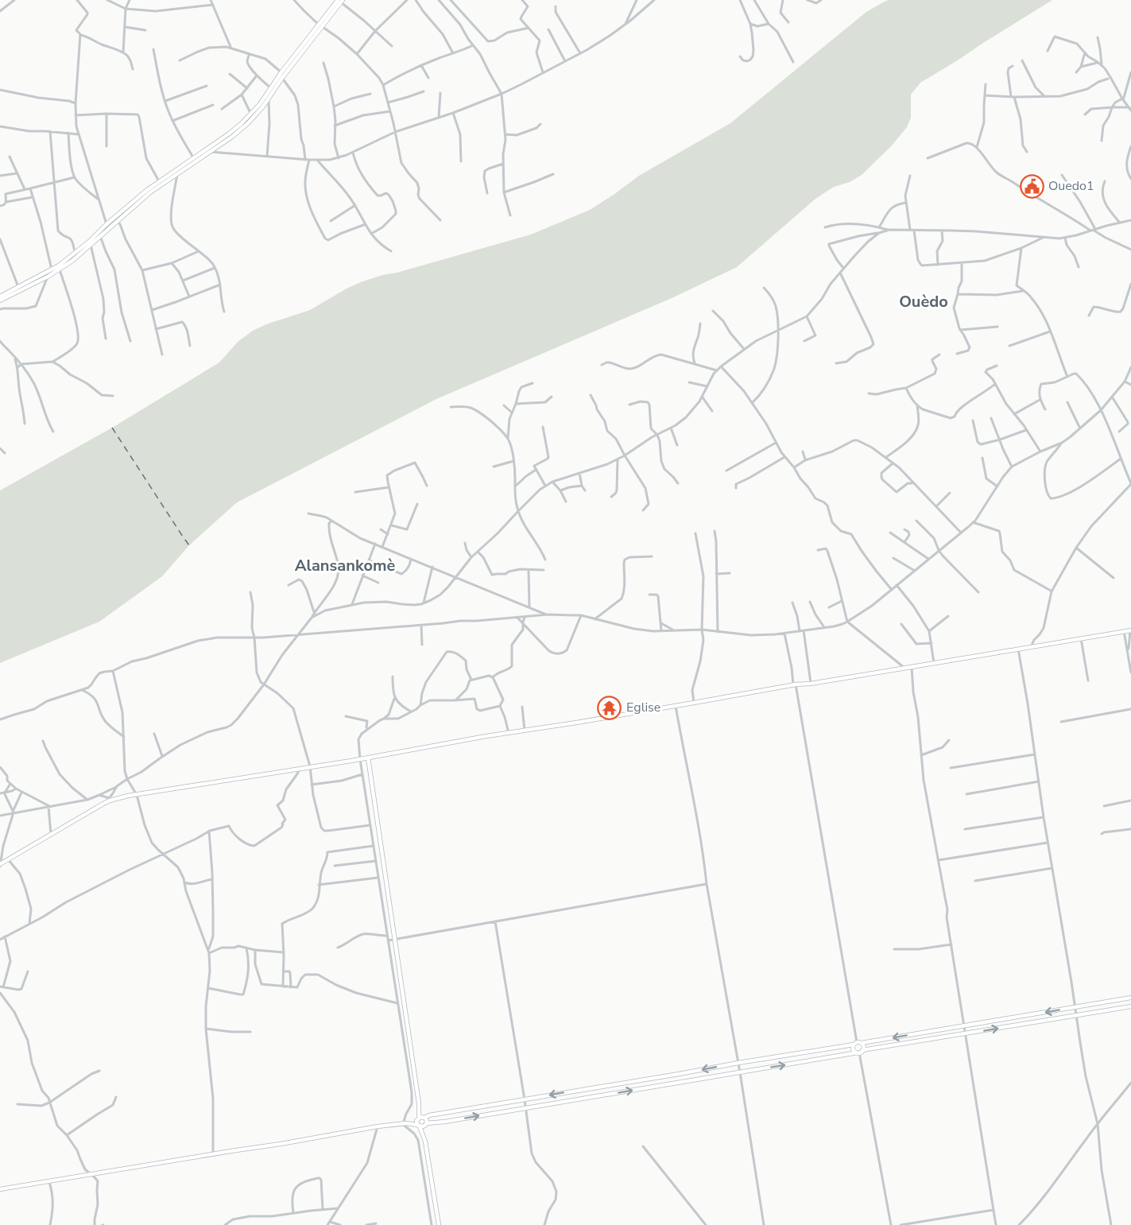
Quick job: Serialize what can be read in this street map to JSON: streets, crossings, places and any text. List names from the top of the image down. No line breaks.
{"districts":["Ouèdo","Alansankomè"],"places":{"public building":["Ouedo1"],"temple":["Eglise"]}}
